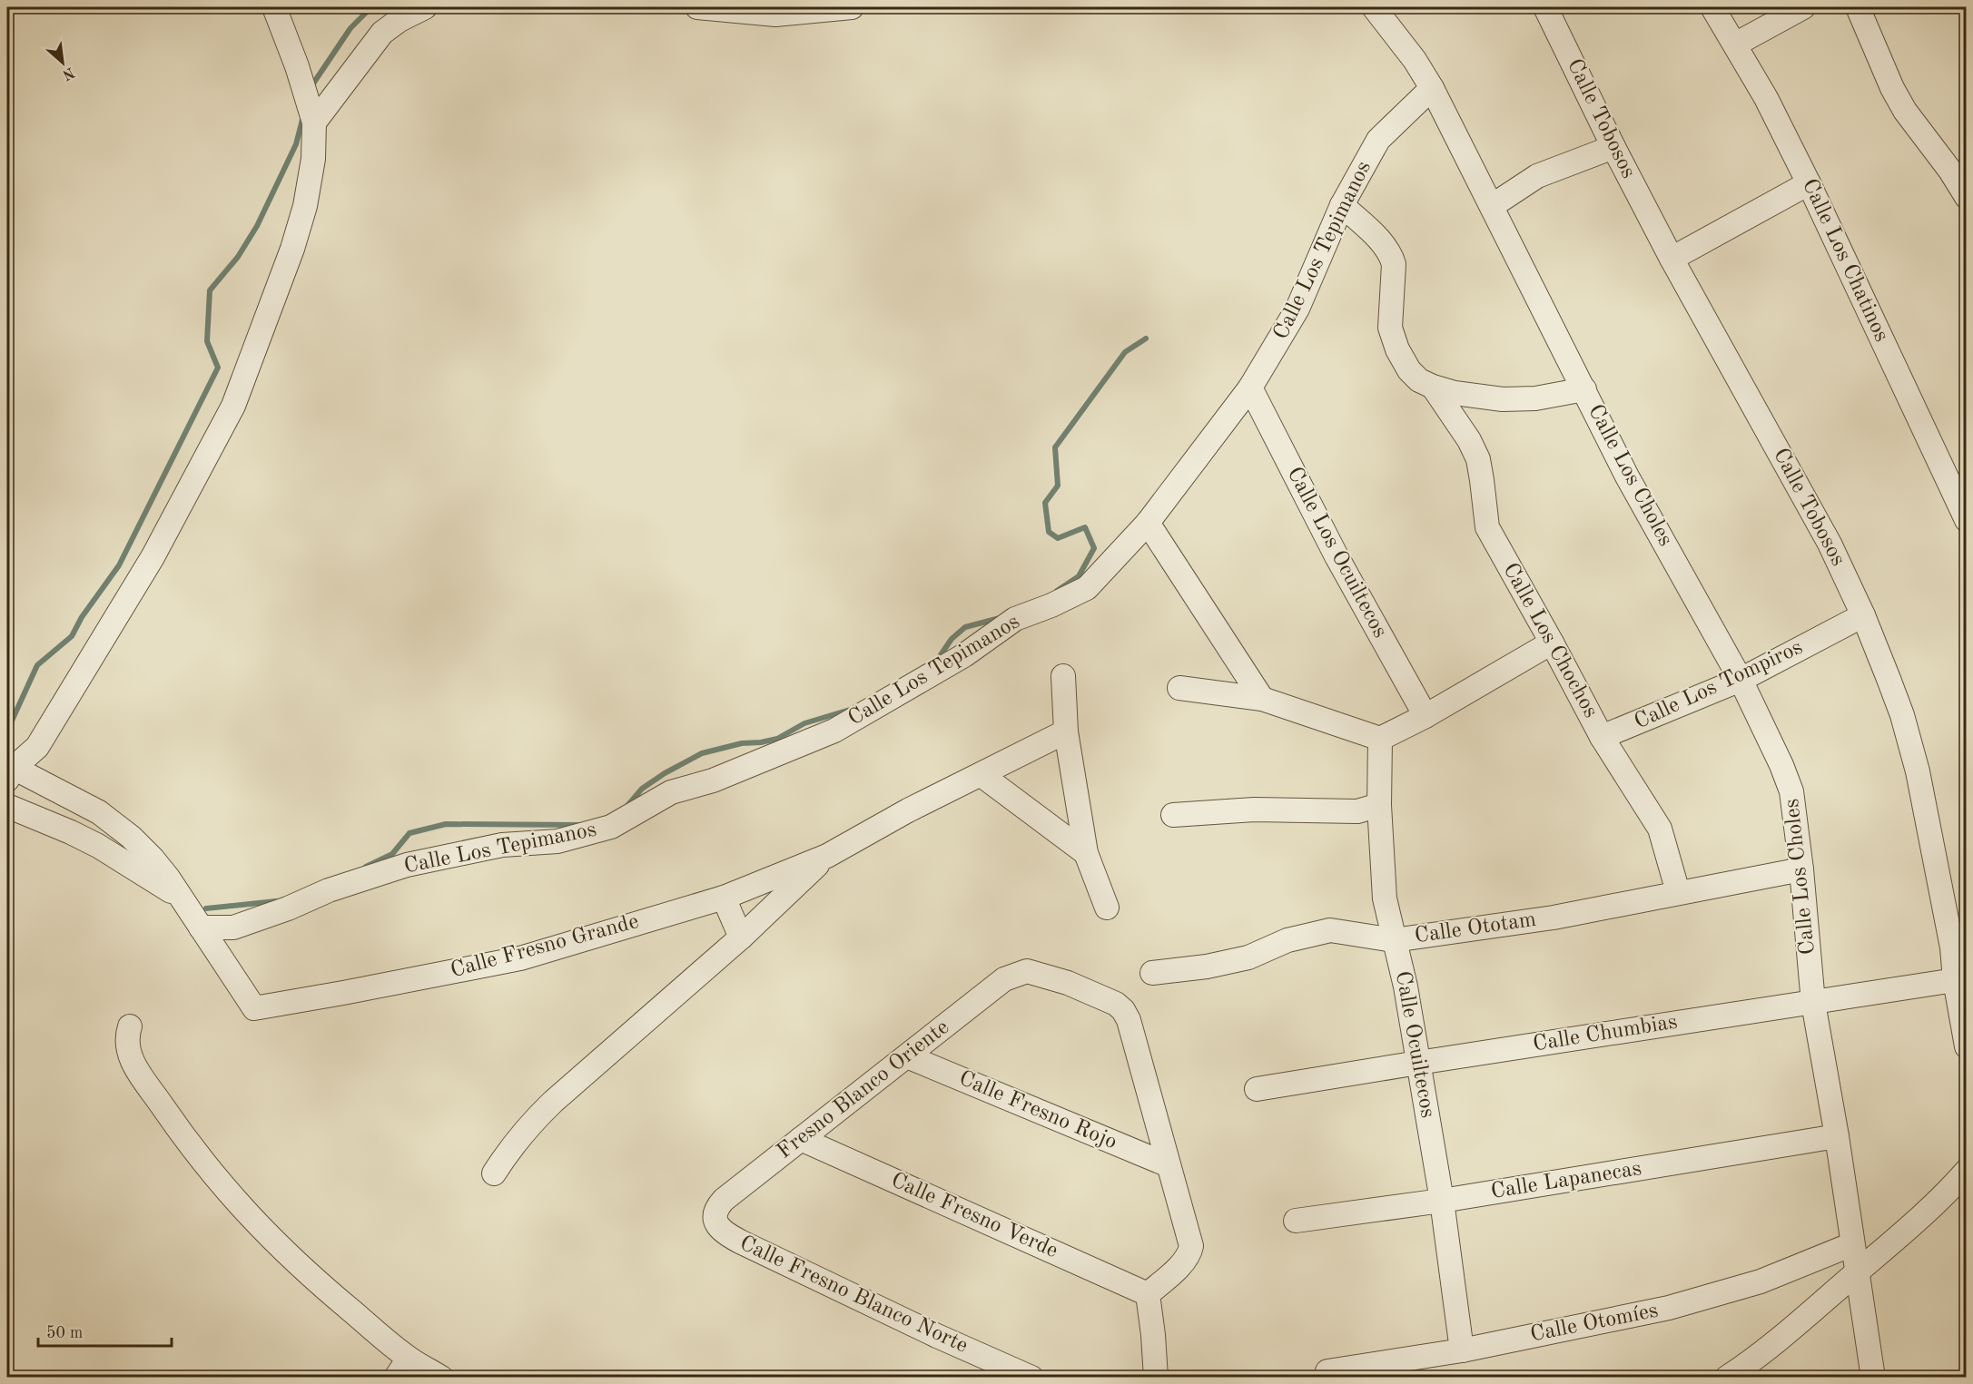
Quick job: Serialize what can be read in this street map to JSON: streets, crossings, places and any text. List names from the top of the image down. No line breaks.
{"streets":{"street":["Calle Tobosos","Calle Los Tepimanos","Calle Los Chatinos","Calle Los Choles","Calle Los Ocuiltecos","Calle Los Chochos","Calle Los Tompiros","Calle Ototam","Calle Fresno Grande","Calle Chumbias","Calle Ocuiltecos","Fresno Blanco Oriente","Calle Fresno Rojo","Calle Lapanecas","Calle Fresno Verde","Calle Fresno Blanco Norte","Calle Otomíes"]},"crossings":[["Calle Tobosos","Calle Los Tompiros"],["Calle Tobosos","Calle Chumbias"],["Calle Los Tepimanos","Calle Los Choles"],["Calle Los Tepimanos","Calle Los Ocuiltecos"],["Calle Los Tepimanos","Calle Fresno Grande"],["Calle Los Choles","Calle Los Chochos"],["Calle Los Choles","Calle Los Tompiros"],["Calle Los Choles","Calle Ototam"],["Calle Los Choles","Calle Chumbias"],["Calle Los Choles","Calle Lapanecas"],["Calle Los Choles","Calle Otomíes"],["Calle Los Chochos","Calle Los Tompiros"],["Calle Los Chochos","Calle Ototam"],["Calle Ototam","Calle Ocuiltecos"],["Calle Chumbias","Calle Ocuiltecos"],["Calle Ocuiltecos","Calle Lapanecas"],["Calle Ocuiltecos","Calle Otomíes"],["Fresno Blanco Oriente","Calle Fresno Rojo"],["Fresno Blanco Oriente","Calle Fresno Verde"],["Fresno Blanco Oriente","Calle Fresno Blanco Norte"]],"scale_bar":"50 m","north":"bottom right"}
